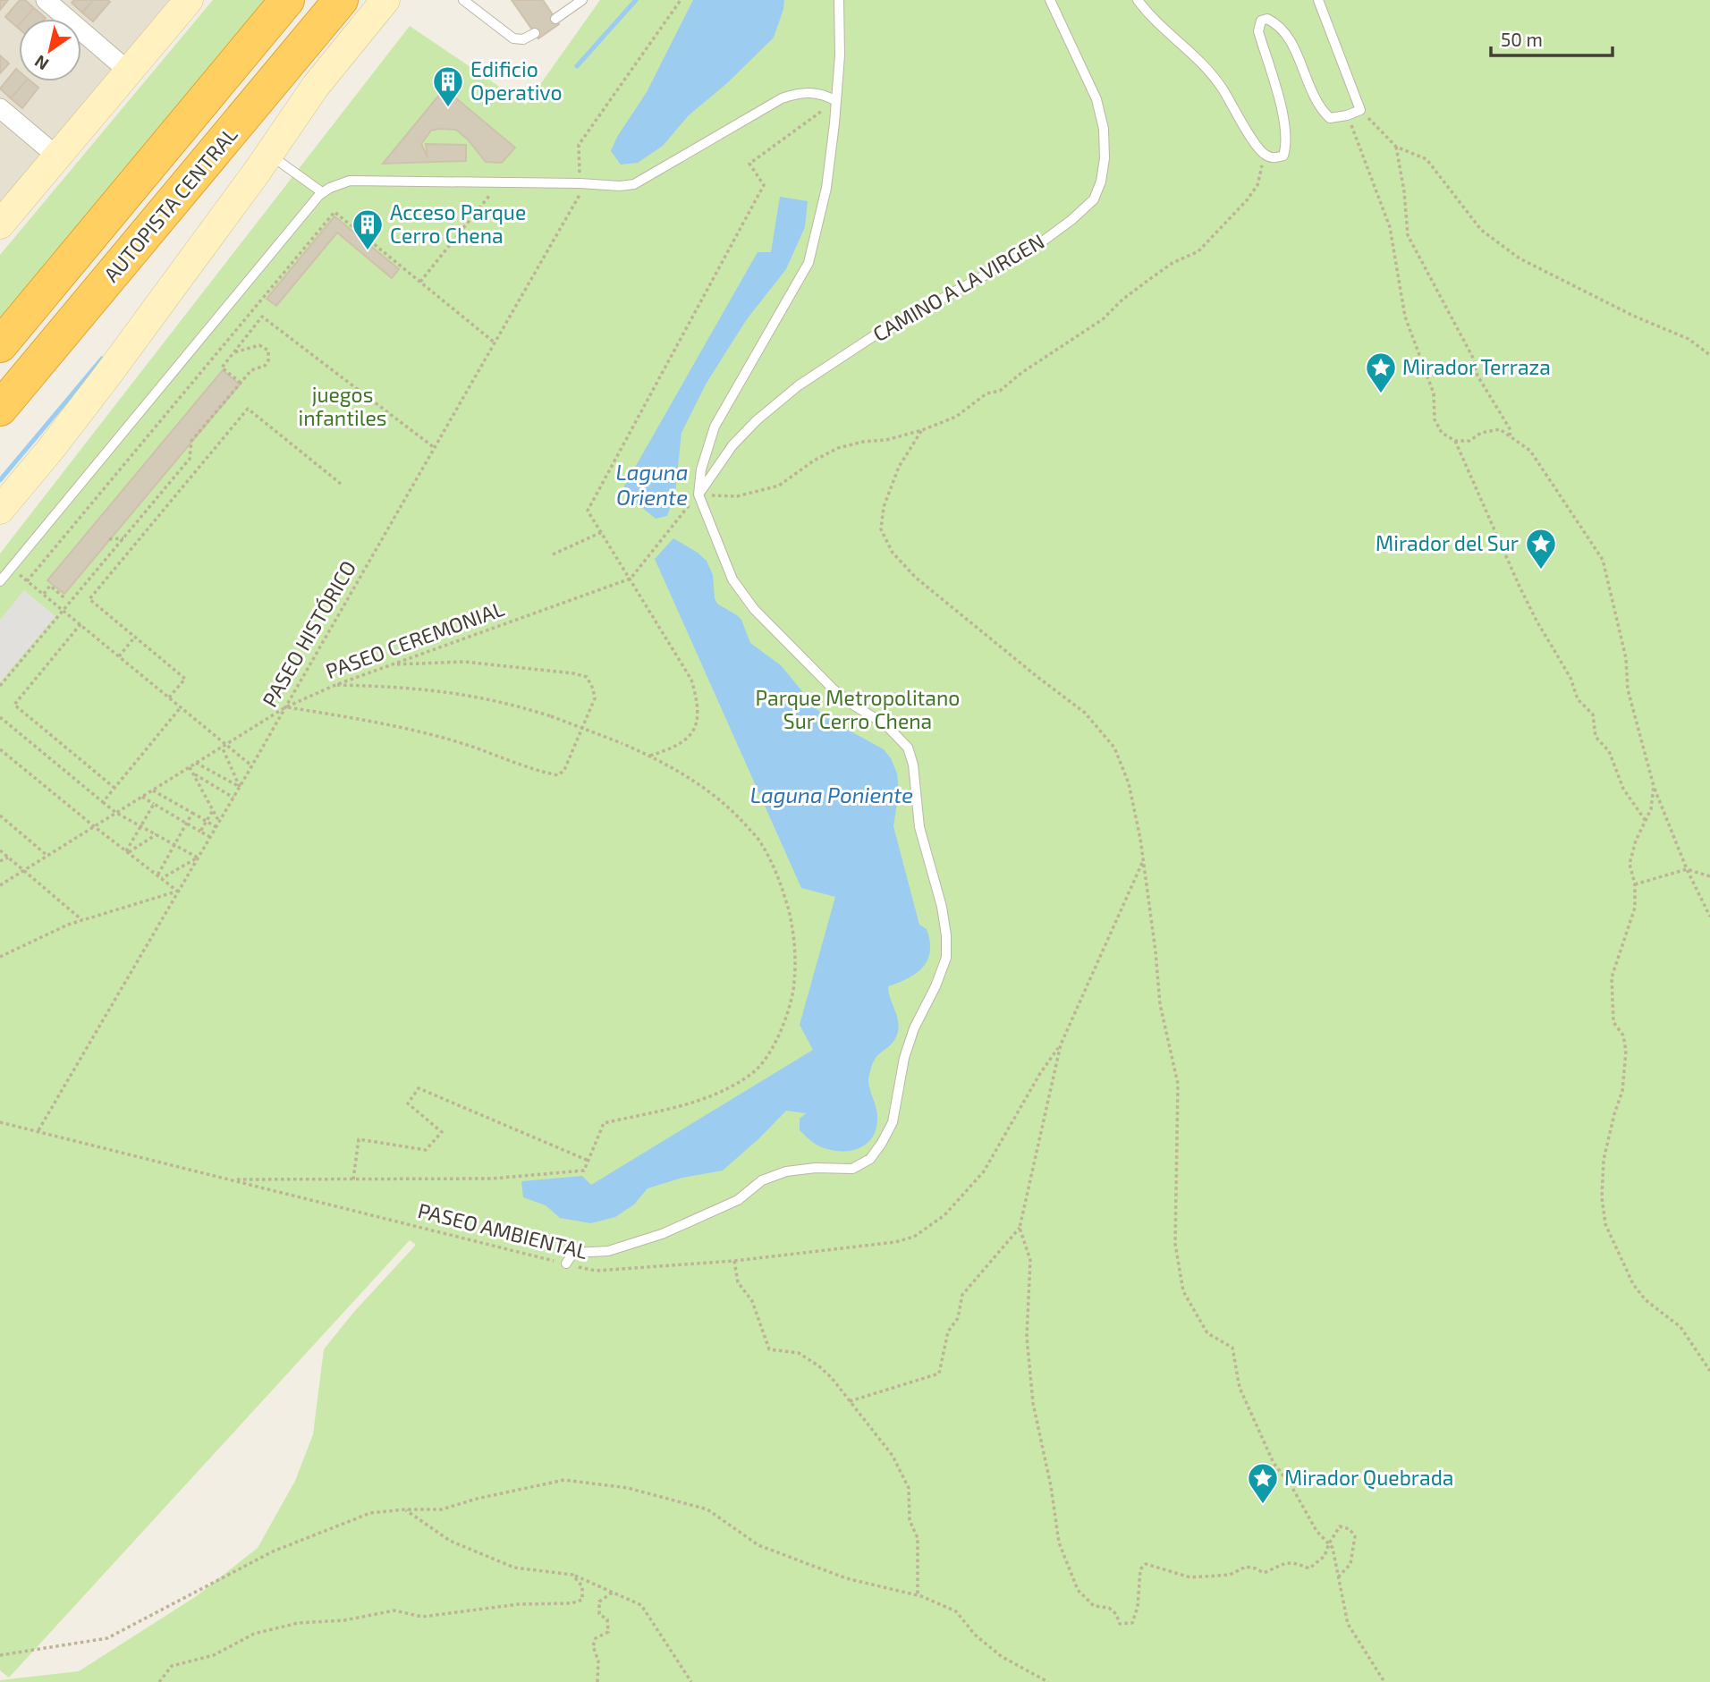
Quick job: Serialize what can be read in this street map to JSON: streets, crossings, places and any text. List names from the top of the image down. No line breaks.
{"streets":{"highway":["AUTOPISTA CENTRAL"],"lane":["CAMINO A LA VIRGEN"],"path":["PASEO HISTÓRICO","PASEO CEREMONIAL","PASEO AMBIENTAL"]},"crossings":[["PASEO HISTÓRICO","PASEO CEREMONIAL"],["PASEO HISTÓRICO","PASEO AMBIENTAL"]],"water":["Laguna Oriente","Laguna Poniente"],"parks":["juegos infantiles","Parque Metropolitano Sur Cerro Chena"],"places":{"building":["Edificio Operativo","Acceso Parque Cerro Chena"],"place":["Mirador Terraza","Mirador del Sur","Mirador Quebrada"]},"scale_bar":"50 m","north":"bottom left"}
